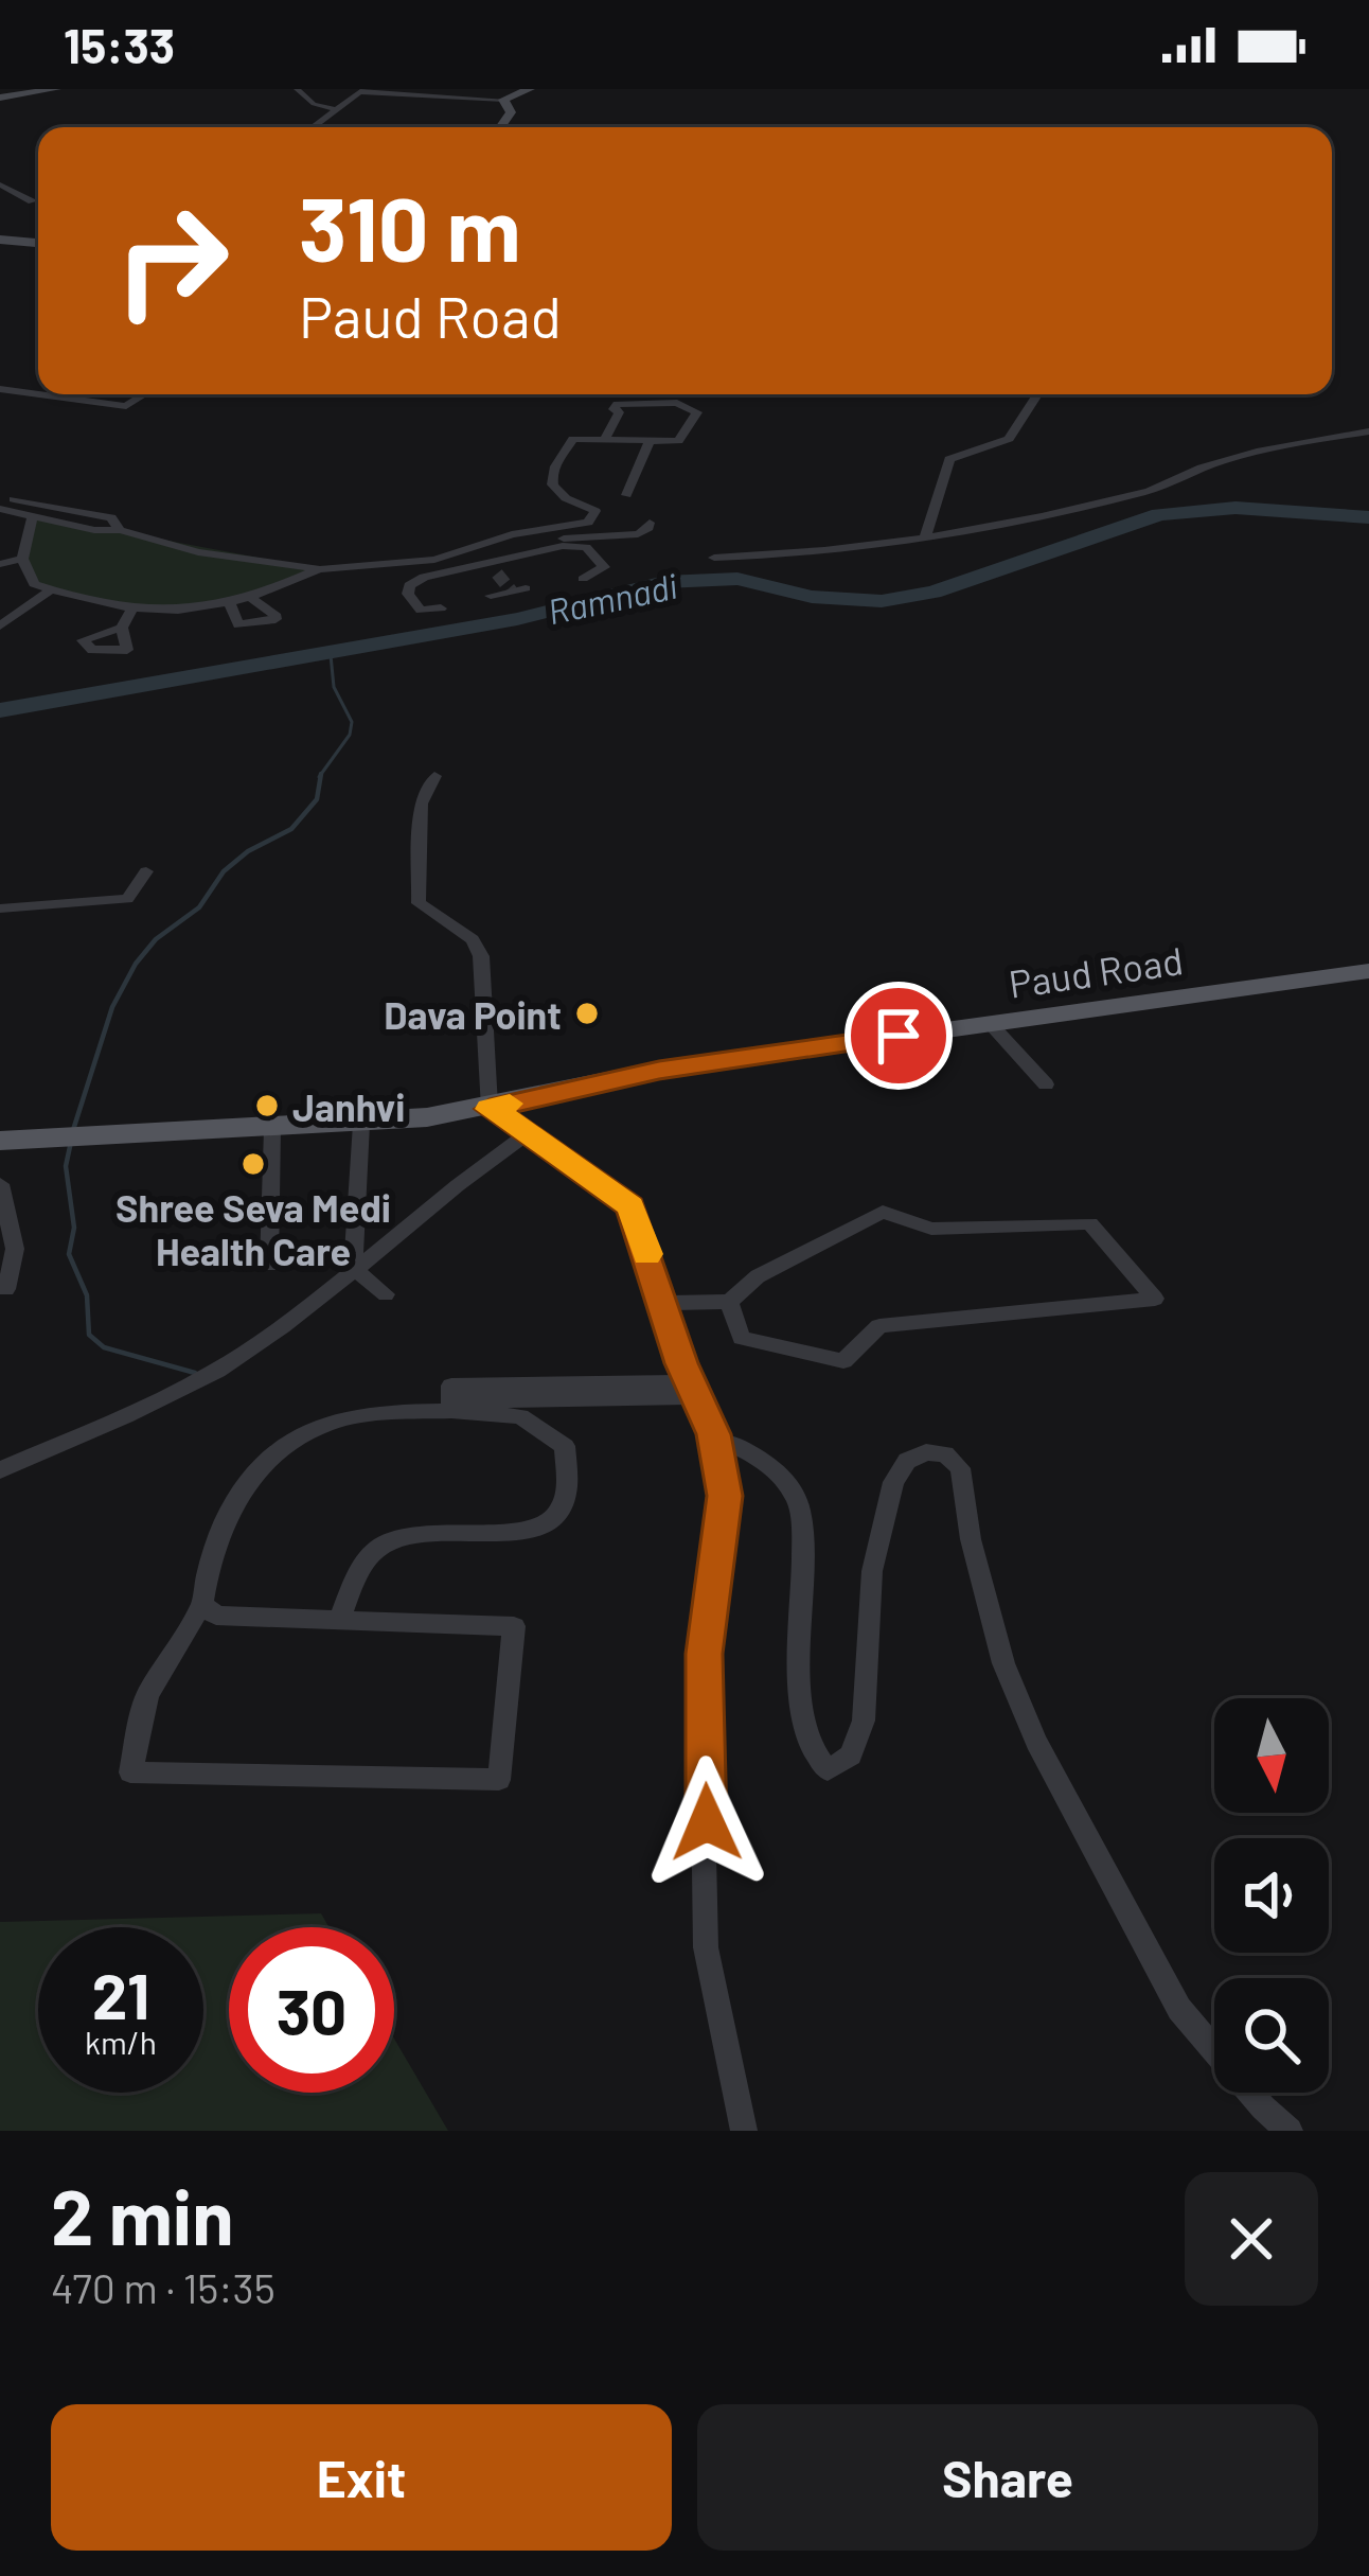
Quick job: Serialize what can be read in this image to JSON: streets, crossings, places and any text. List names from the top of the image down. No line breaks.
{"streets":{"main road":["Paud Road"]},"water":["Ramnadi"],"places":["Dava Point","Janhvi","Shree Seva Medi Health Care"],"north":"bottom","page":{"status":"15:33","turn":["310 m","Paud Road"],"speed":"21 km/h","limit":"30","heading":["2 min","470 m · 15:35"],"buttons":["Exit","Share"]}}
